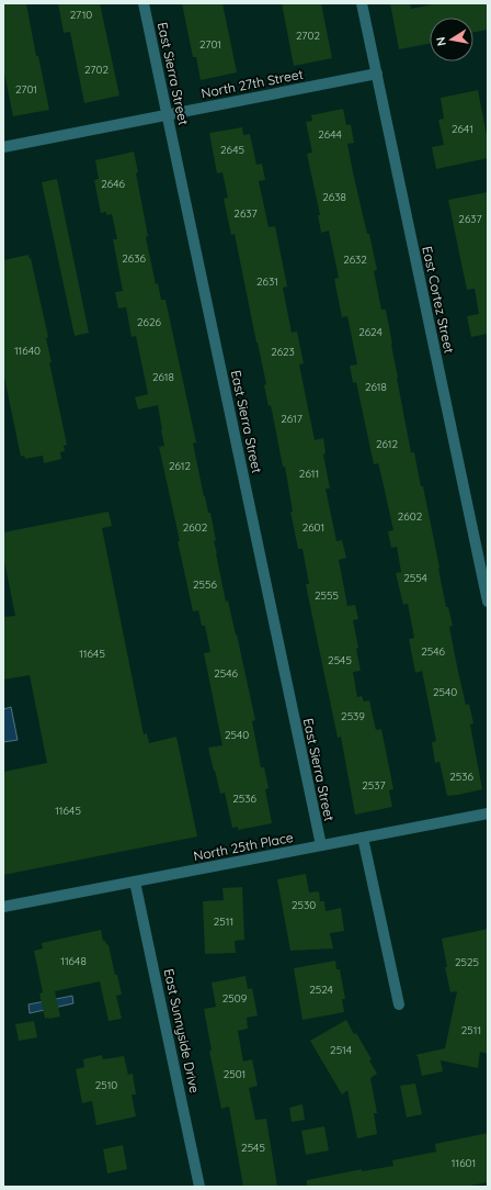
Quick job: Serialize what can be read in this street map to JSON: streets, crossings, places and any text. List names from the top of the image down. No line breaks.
{"streets":{"street":["East Sierra Street","North 27th Street","East Cortez Street","North 25th Place","East Sunnyside Drive"]},"crossings":[["East Sierra Street","North 27th Street"],["East Sierra Street","North 25th Place"],["North 27th Street","East Cortez Street"],["North 25th Place","East Sunnyside Drive"]],"house_numbers":["2710","2702","2701","2702","2701","2641","2644","2645","2646","2638","2637","2637","2636","2632","2631","2626","2624","11640","2623","2618","2618","2617","2612","2612","2611","2602","2602","2601","2554","2556","2555","2546","11645","2545","2546","2540","2539","2540","2536","2537","2536","11645","2530","2511","11648","2525","2524","2509","2511","2514","2501","2510","2545","11601"],"north":"left"}
